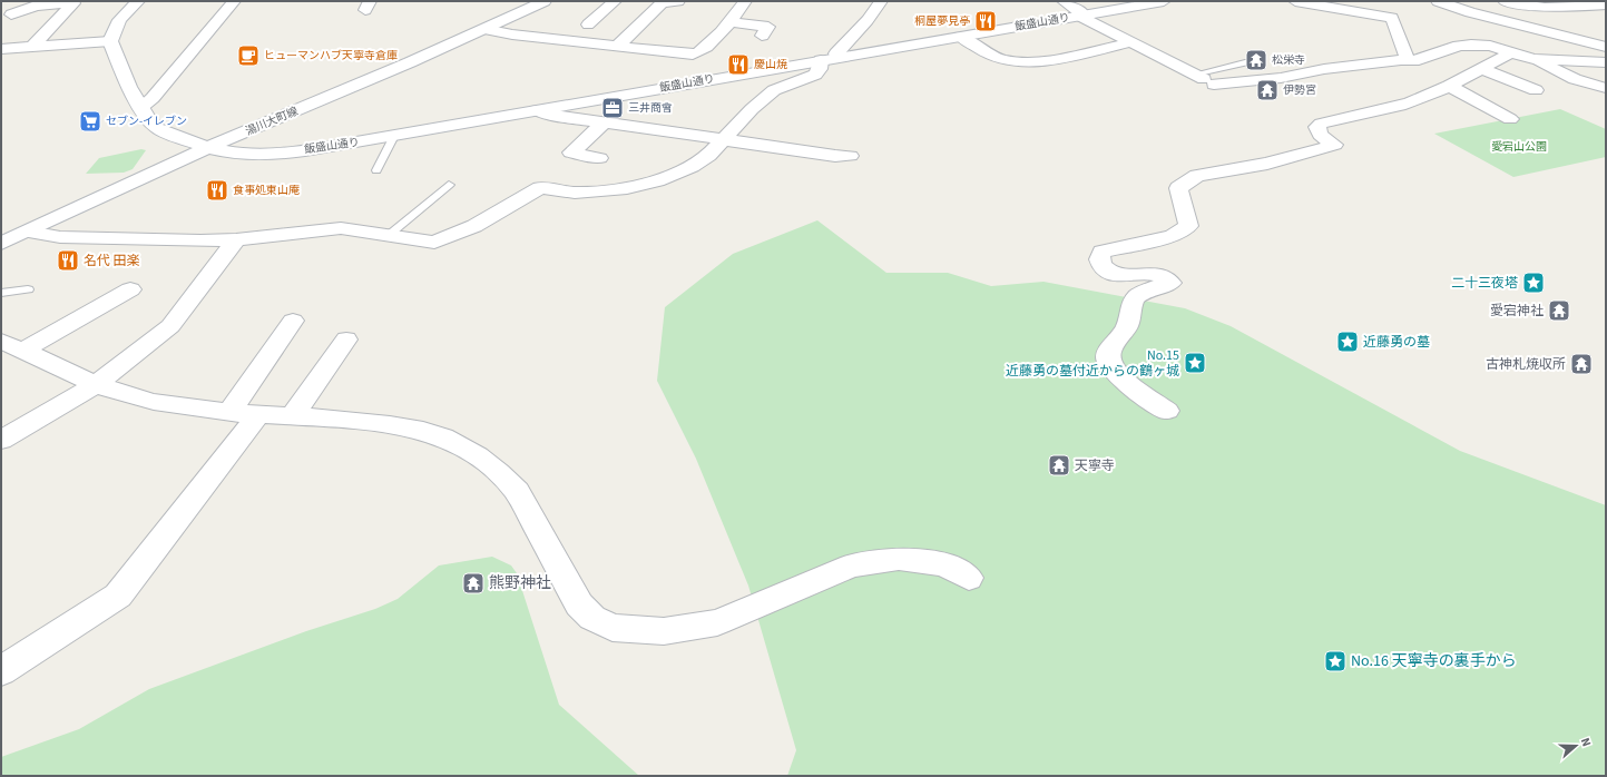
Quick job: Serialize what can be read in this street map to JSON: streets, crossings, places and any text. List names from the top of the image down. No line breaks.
{"streets":{"street":["飯盛山通り","湯川大町線"]},"crossings":[["飯盛山通り","湯川大町線"]],"parks":["愛宕山公園"],"places":{"restaurant":["桐屋夢見亭","慶山焼","食事処東山庵","名代 田楽"],"cafe":["ヒューマンハブ天寧寺倉庫"],"temple":["松栄寺","伊勢宮","愛宕神社","古神札焼収所","天寧寺","熊野神社"],"office":["三井商會"],"supermarket":["セブン-イレブン"],"place":["二十三夜塔","近藤勇の墓","No.15 近藤勇の墓付近からの鶴ヶ城","No.16 天寧寺の裏手から"]},"north":"right"}
